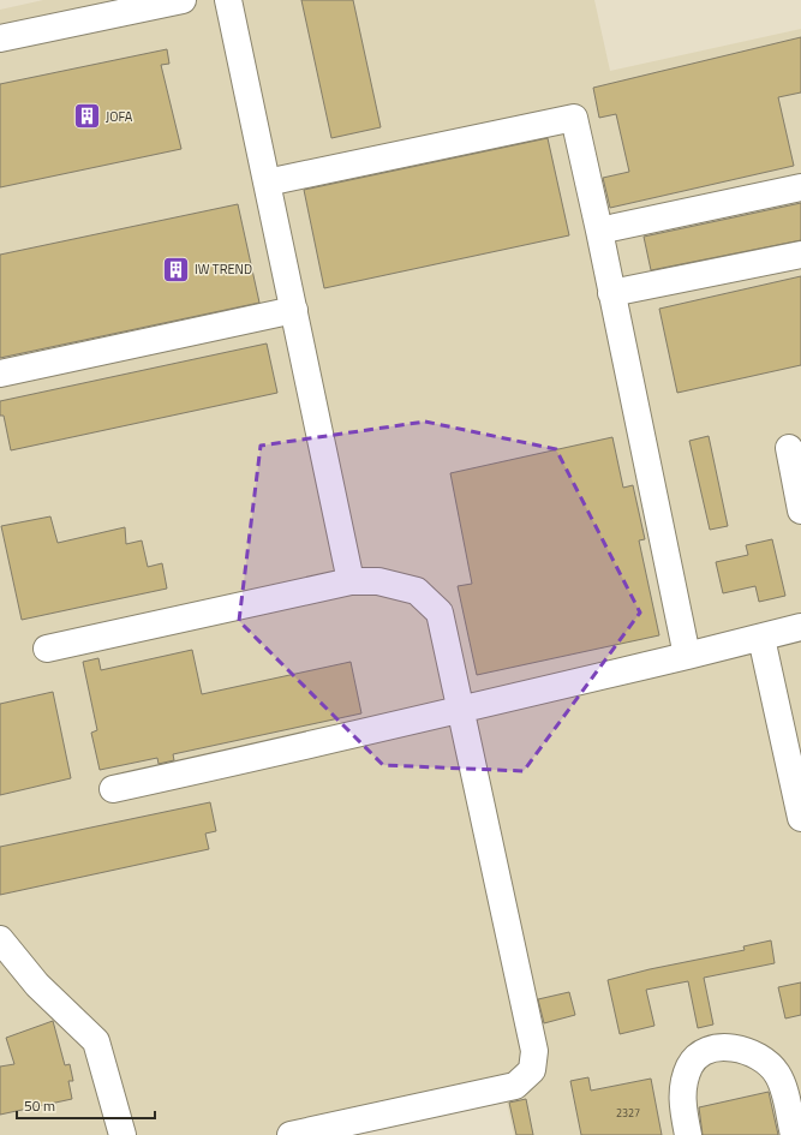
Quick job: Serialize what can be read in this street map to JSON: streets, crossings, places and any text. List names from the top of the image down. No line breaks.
{"places":{"building":["JOFA","IW TREND"]},"house_numbers":["2327"],"scale_bar":"50 m"}
